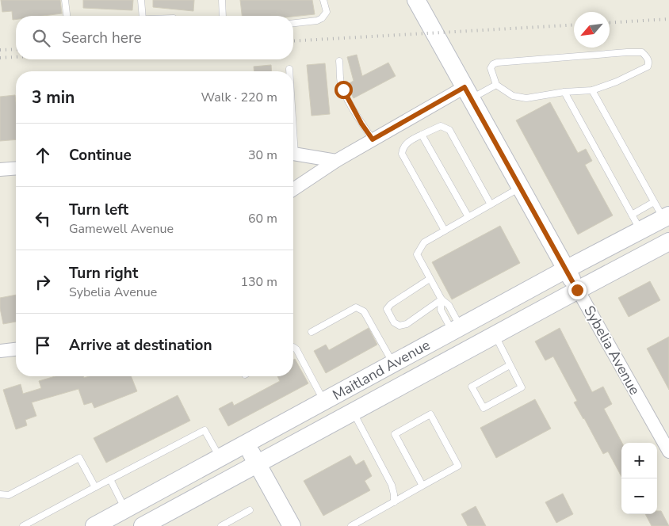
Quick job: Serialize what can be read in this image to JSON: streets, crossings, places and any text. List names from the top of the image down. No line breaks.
{"streets":{"main road":["Sybelia Avenue","Maitland Avenue"]},"crossings":[["Sybelia Avenue","Maitland Avenue"]],"north":"bottom left","page":{"search":"Search here","heading":["3 min","Walk · 220 m"],"list":[["Continue","30 m"],["Turn left","Gamewell Avenue","60 m"],["Turn right","Sybelia Avenue","130 m"],"Arrive at destination"],"map_buttons":["+","−"]}}
